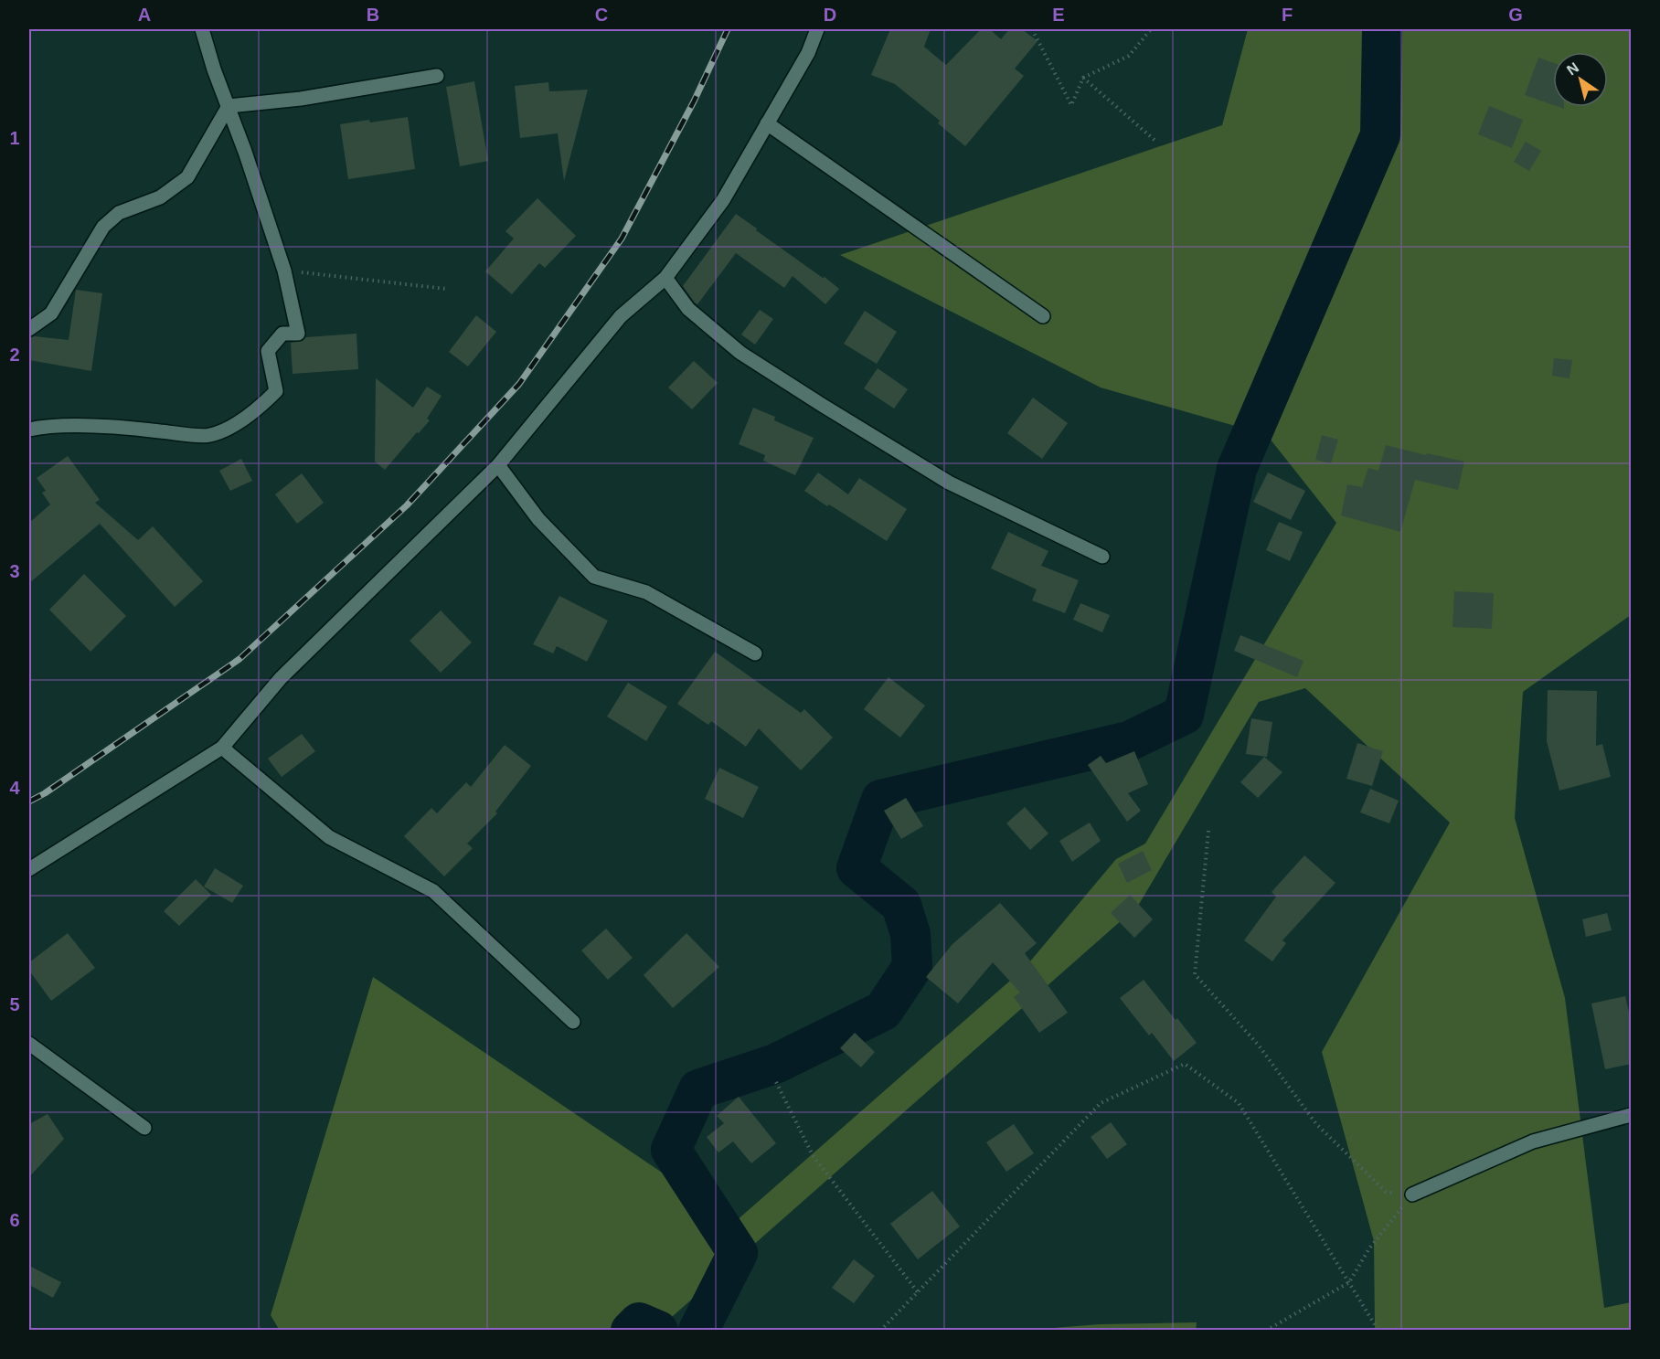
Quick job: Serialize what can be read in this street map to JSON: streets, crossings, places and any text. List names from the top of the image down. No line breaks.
{"north":"top left","grid":{"columns":["A","B","C","D","E","F","G"],"rows":["1","2","3","4","5","6"]}}
